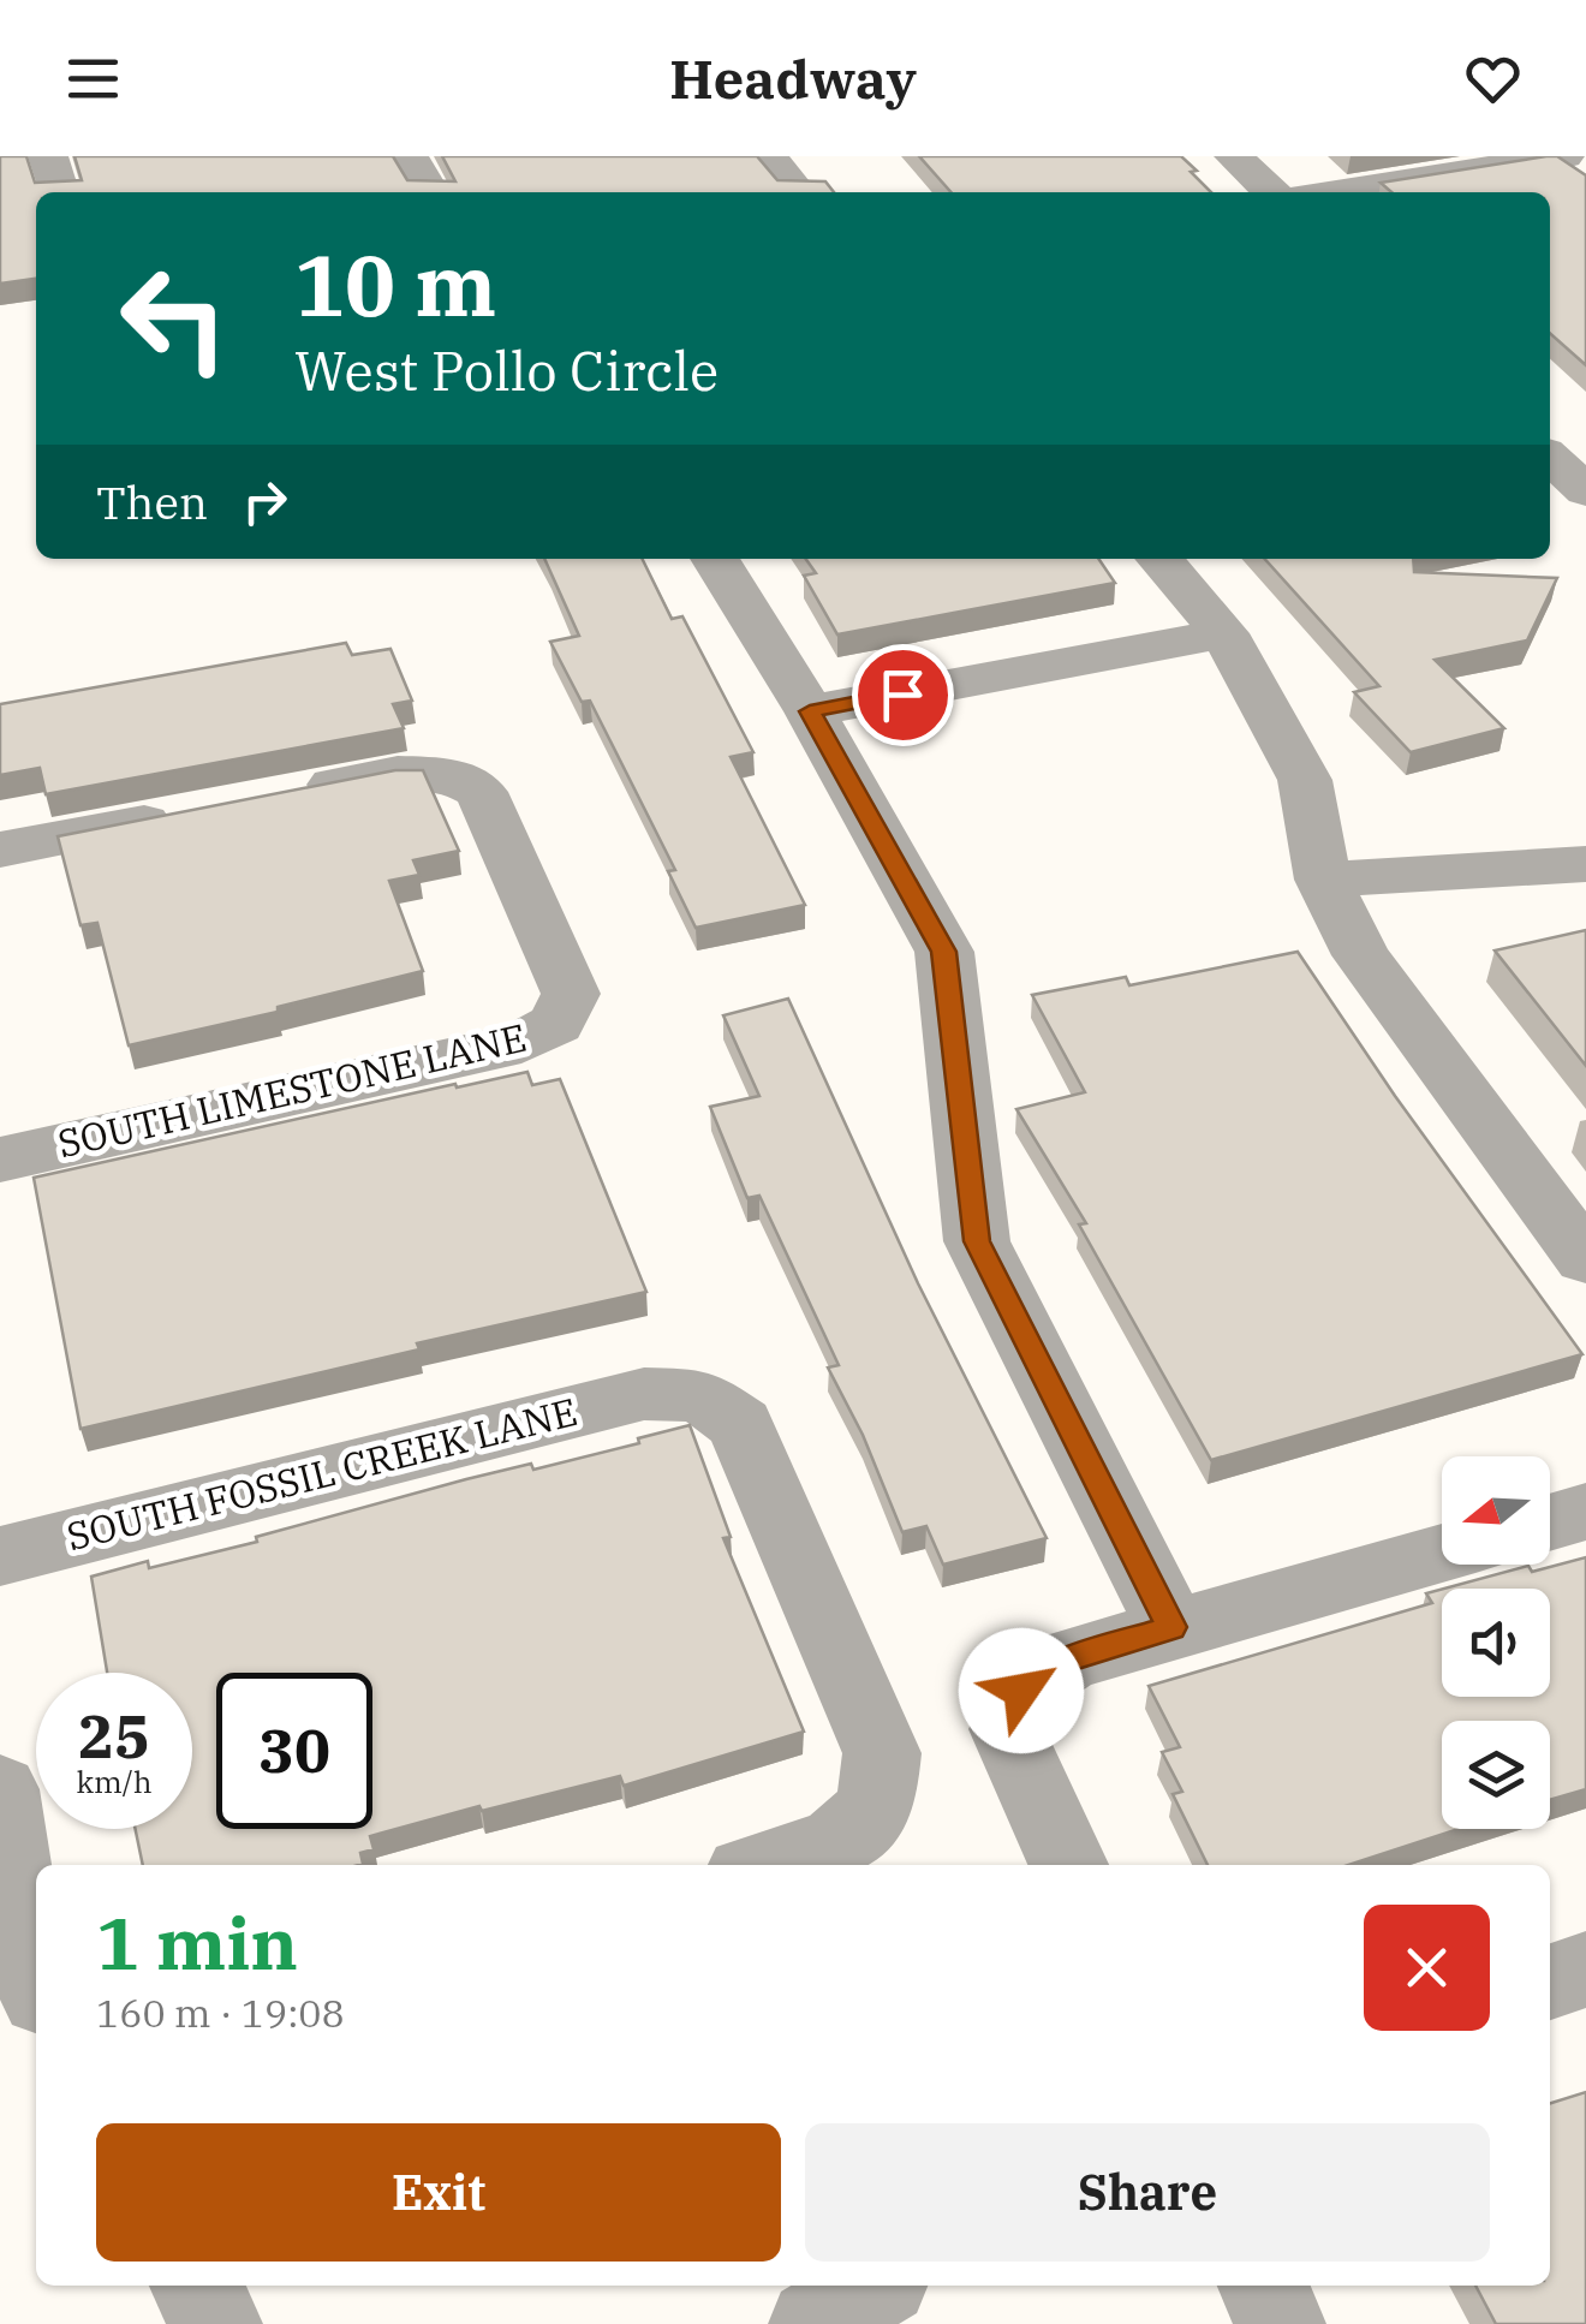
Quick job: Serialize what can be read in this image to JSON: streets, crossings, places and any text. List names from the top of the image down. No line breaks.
{"streets":{"street":["SOUTH LIMESTONE LANE","SOUTH FOSSIL CREEK LANE"]},"north":"left","page":{"header":"Headway","turn":["10 m","West Pollo Circle"],"then":"Then","speed":"25 km/h","limit":"30","heading":["1 min","160 m · 19:08"],"buttons":["Exit","Share"]}}
